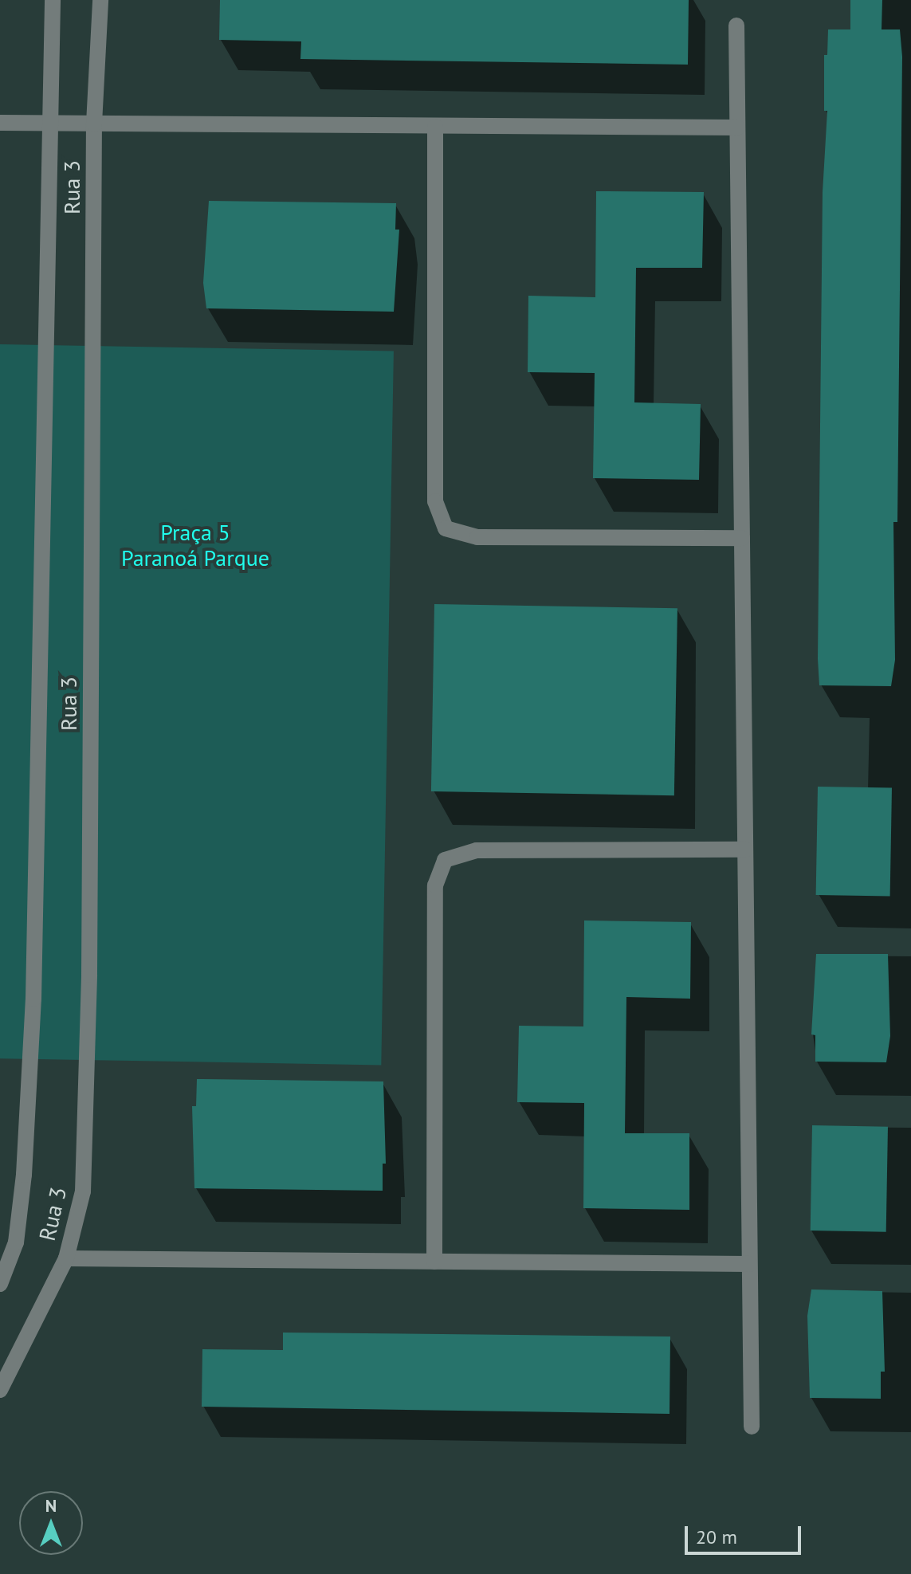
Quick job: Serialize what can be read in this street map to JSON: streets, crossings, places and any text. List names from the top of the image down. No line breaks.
{"streets":{"street":["Rua 3"]},"parks":["Praça 5 Paranoá Parque"],"scale_bar":"20 m","north":"top"}
